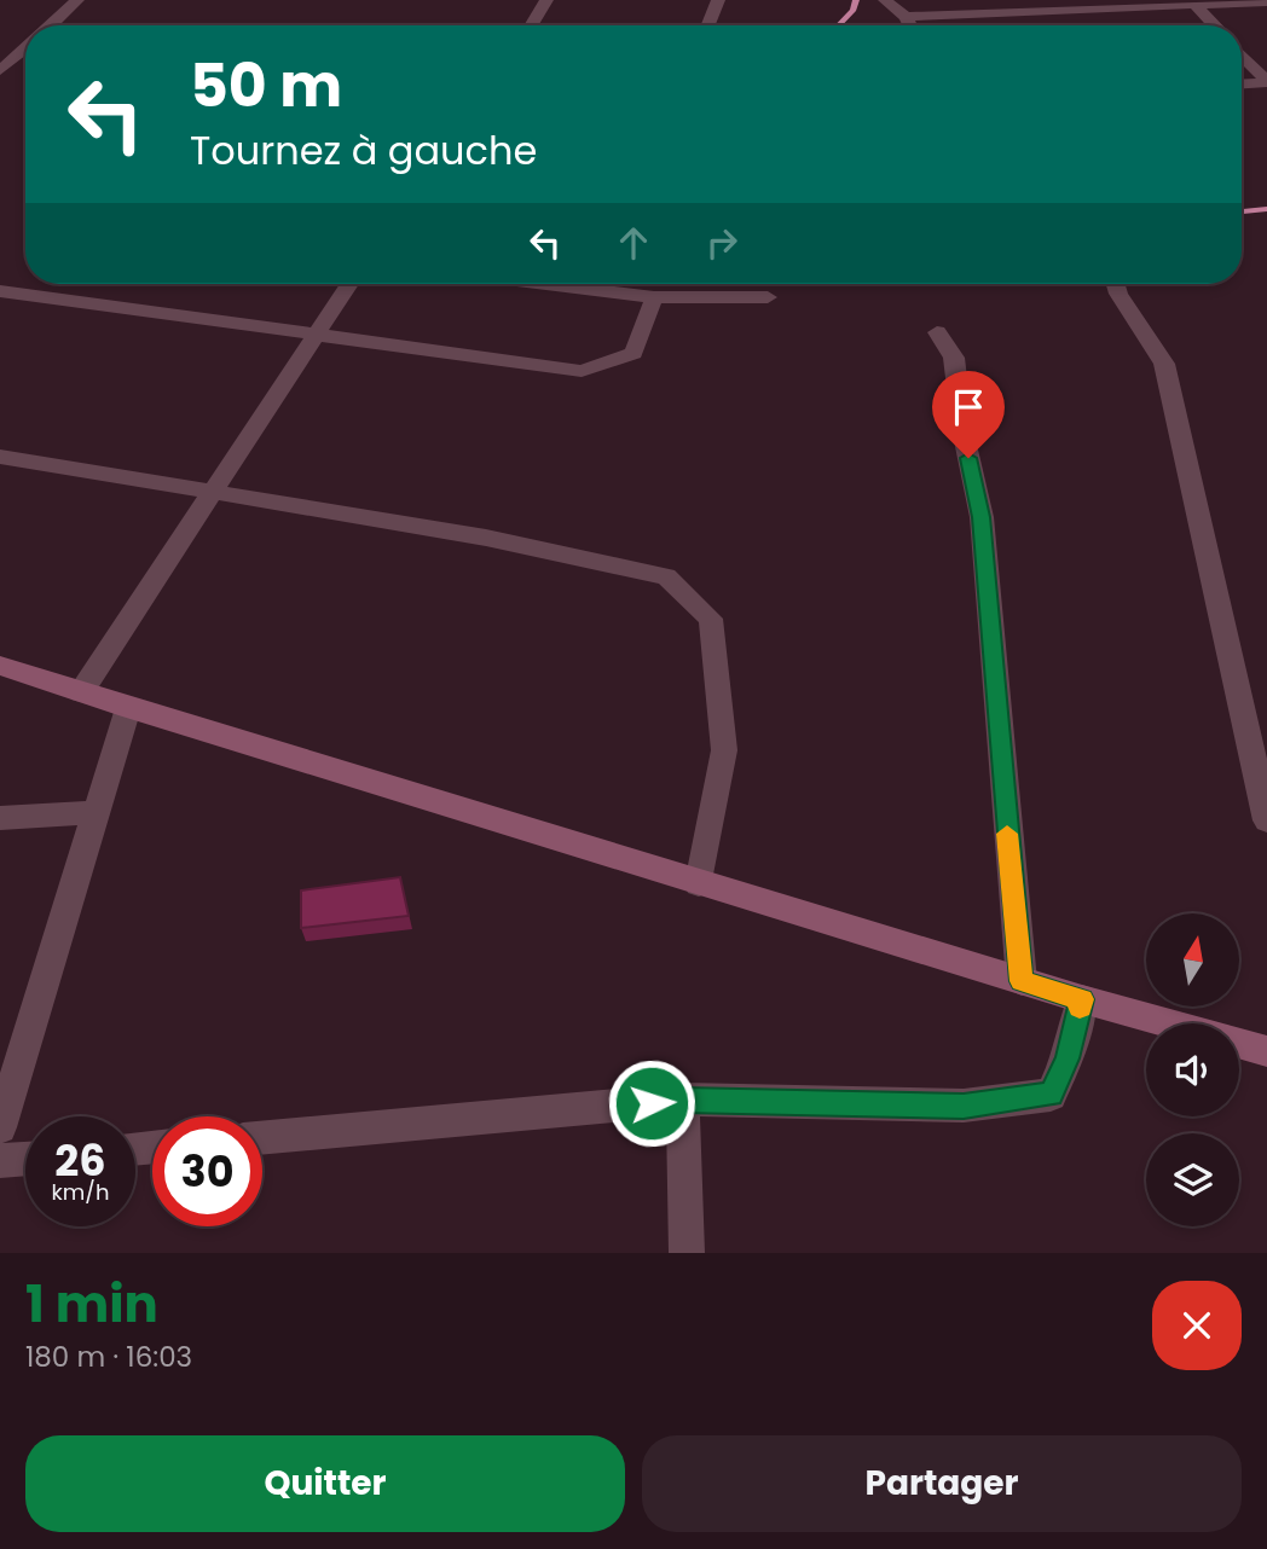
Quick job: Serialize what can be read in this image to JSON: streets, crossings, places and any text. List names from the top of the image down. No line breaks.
{"north":"top","page":{"turn":["50 m","Tournez à gauche"],"speed":"26 km/h","limit":"30","heading":["1 min","180 m · 16:03"],"buttons":["Quitter","Partager"]}}
